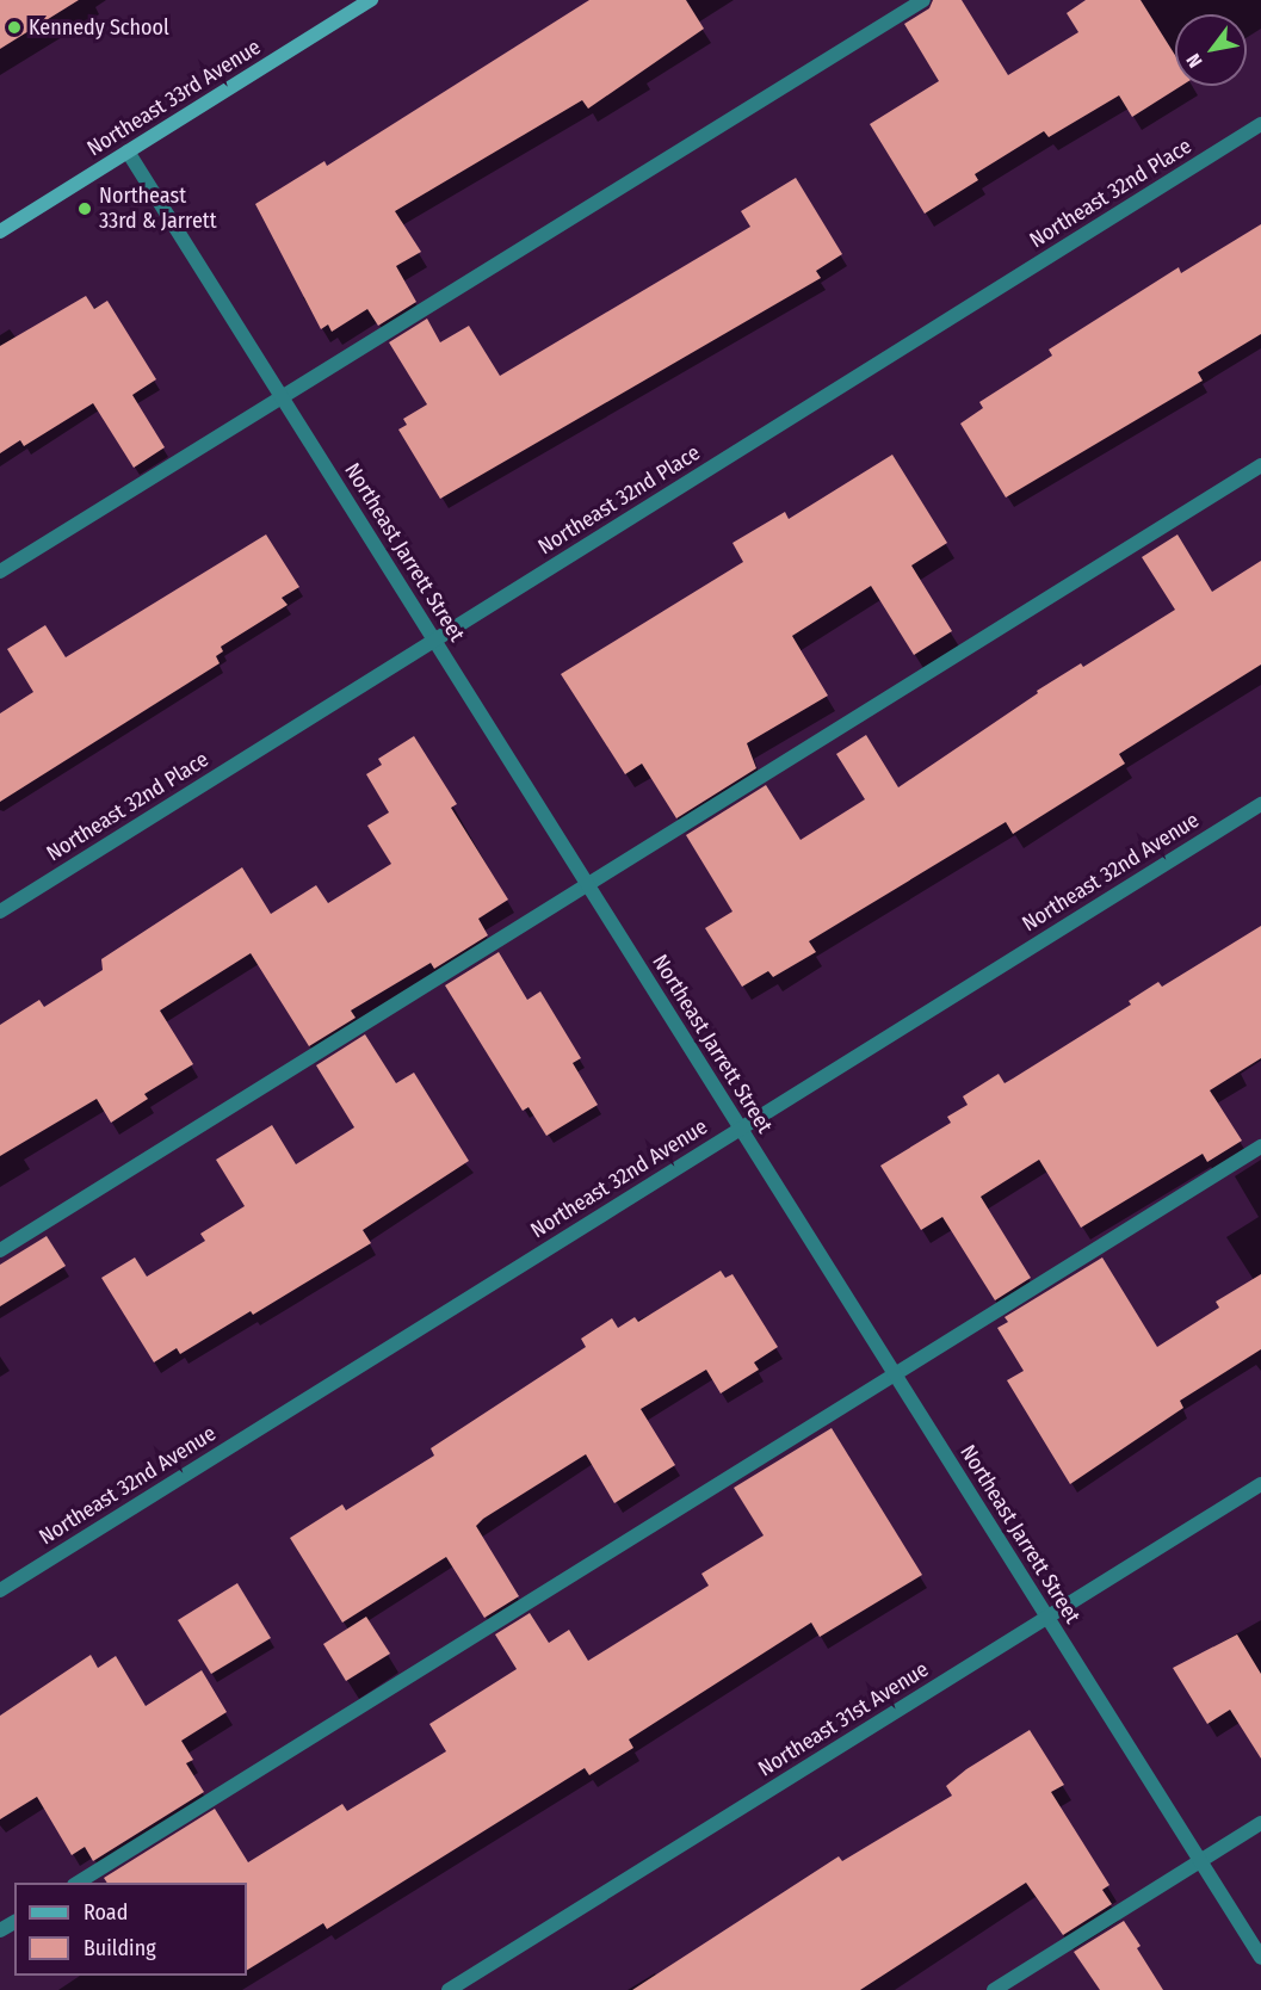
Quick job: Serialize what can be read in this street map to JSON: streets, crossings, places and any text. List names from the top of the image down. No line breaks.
{"streets":{"main road":["Northeast 33rd Avenue"],"street":["Northeast 32nd Place","Northeast Jarrett Street","Northeast 32nd Avenue","Northeast 31st Avenue"]},"crossings":[["Northeast 33rd Avenue","Northeast Jarrett Street"],["Northeast 32nd Place","Northeast Jarrett Street"],["Northeast Jarrett Street","Northeast 32nd Avenue"],["Northeast Jarrett Street","Northeast 31st Avenue"]],"places":["Kennedy School","Northeast 33rd & Jarrett"],"legend":["Road","Building"],"north":"bottom left"}
